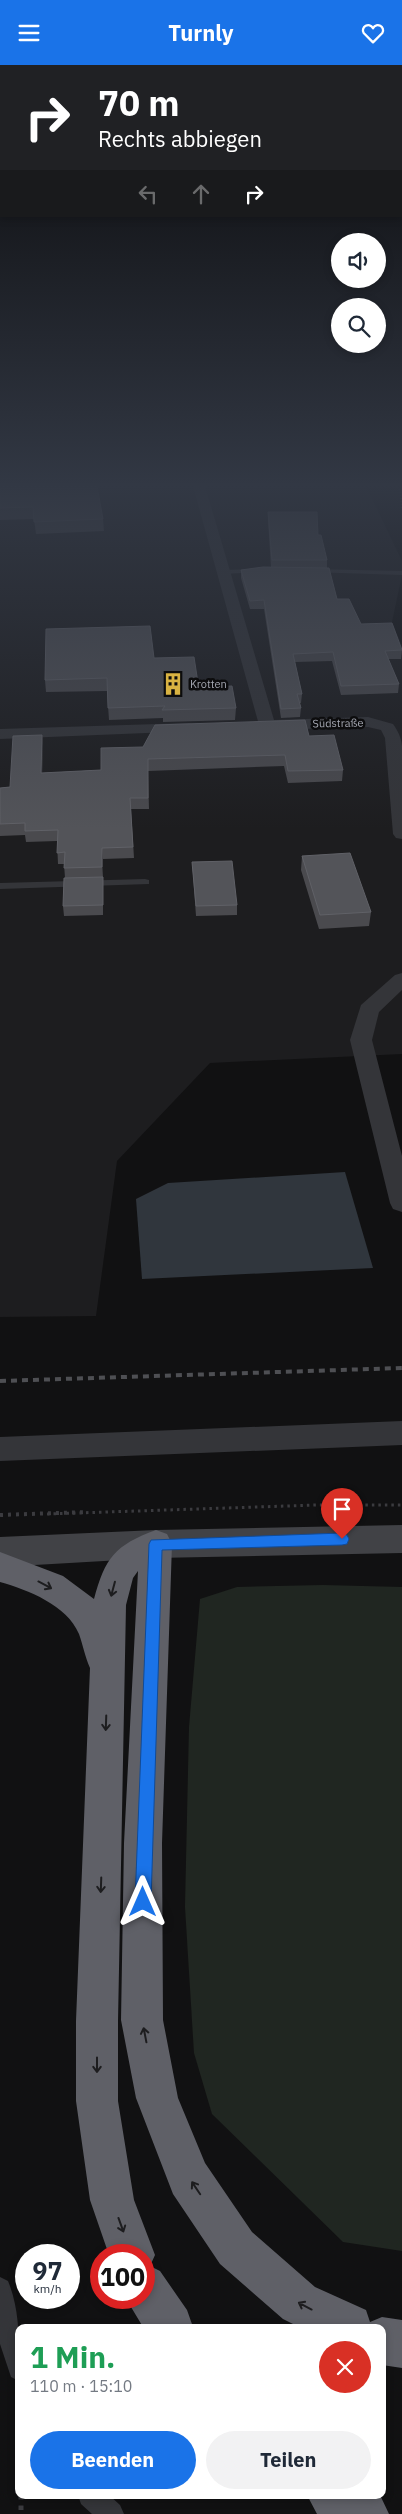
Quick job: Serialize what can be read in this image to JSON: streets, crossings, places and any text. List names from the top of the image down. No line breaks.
{"streets":{"street":["Südstraße"]},"places":{"building":["Krotten"]},"page":{"header":"Turnly","turn":["70 m","Rechts abbiegen"],"speed":"97 km/h","limit":"100","heading":["1 Min.","110 m · 15:10"],"buttons":["Beenden","Teilen"]}}
